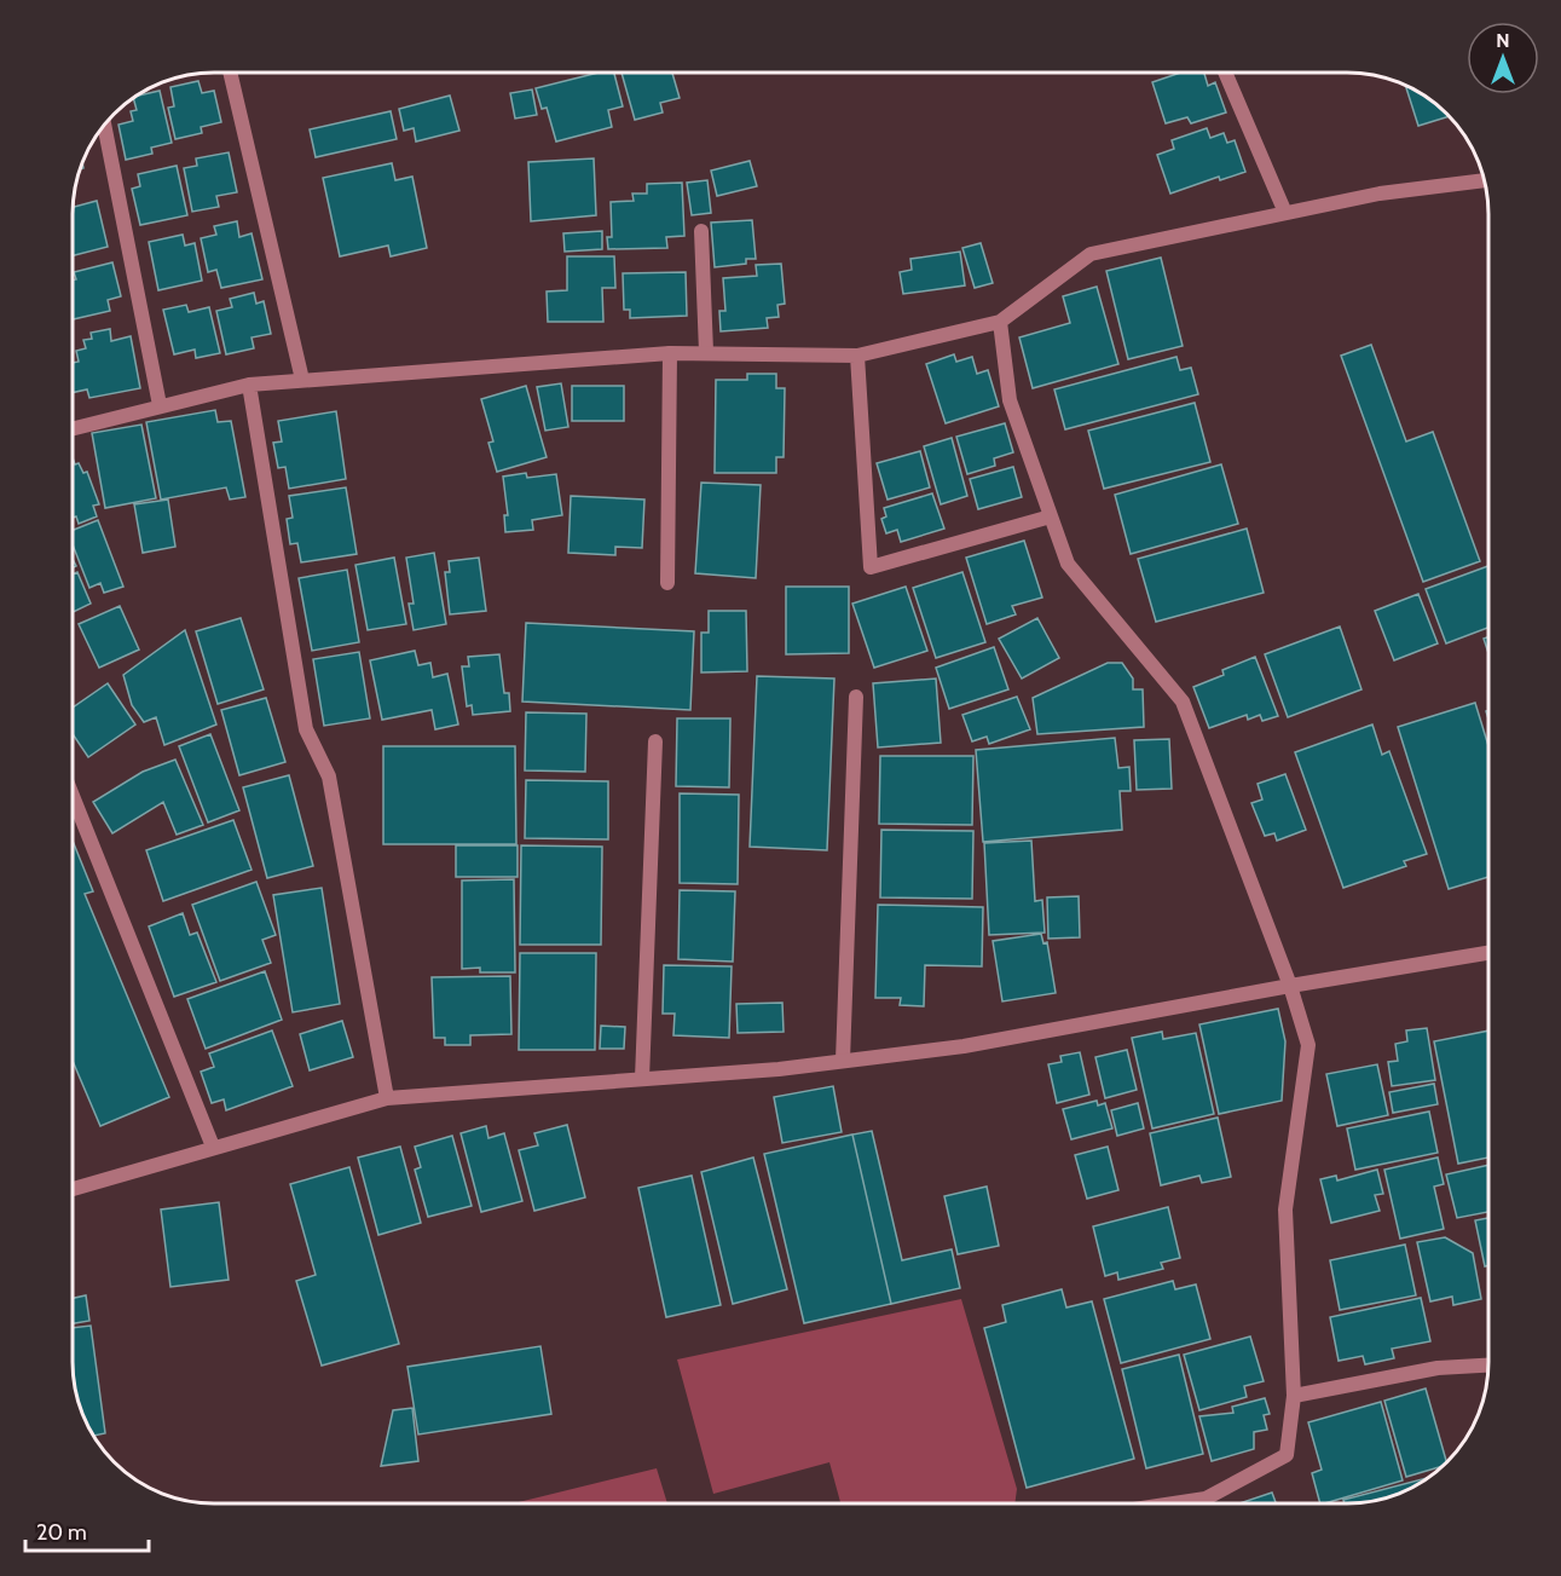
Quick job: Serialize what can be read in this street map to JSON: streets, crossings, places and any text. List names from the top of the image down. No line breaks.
{"scale_bar":"20 m","north":"top"}
